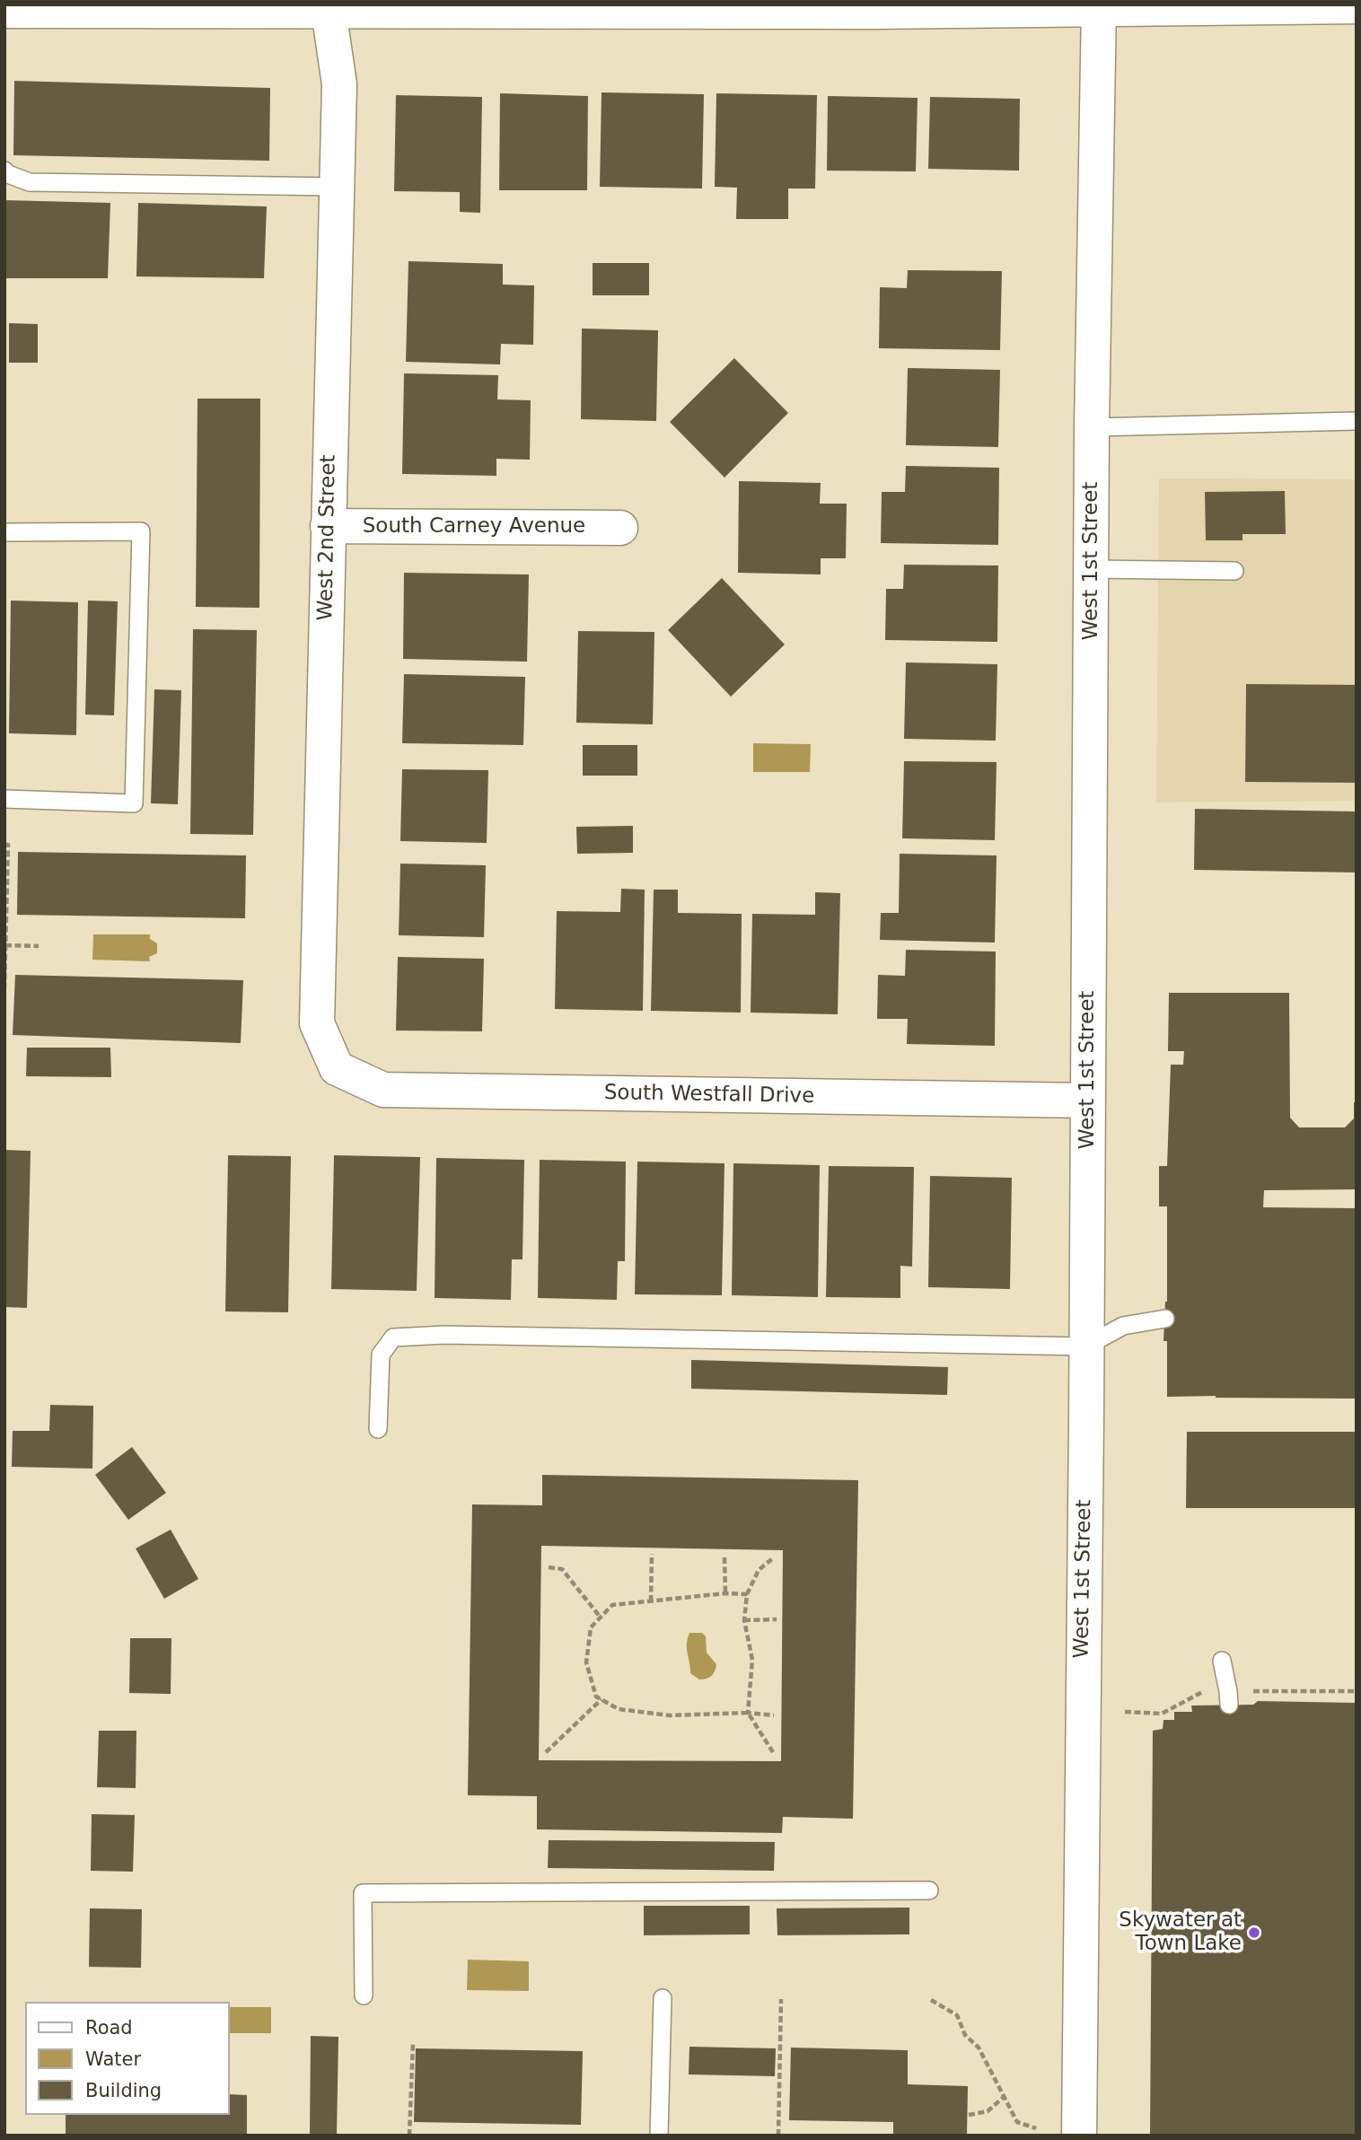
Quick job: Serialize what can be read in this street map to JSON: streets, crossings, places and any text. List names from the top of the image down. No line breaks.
{"streets":{"street":["South Carney Avenue","West 2nd Street","West 1st Street","South Westfall Drive"]},"crossings":[["South Carney Avenue","West 2nd Street"],["West 2nd Street","South Westfall Drive"],["West 1st Street","South Westfall Drive"]],"places":["Skywater at Town Lake"],"legend":["Road","Water","Building"]}
